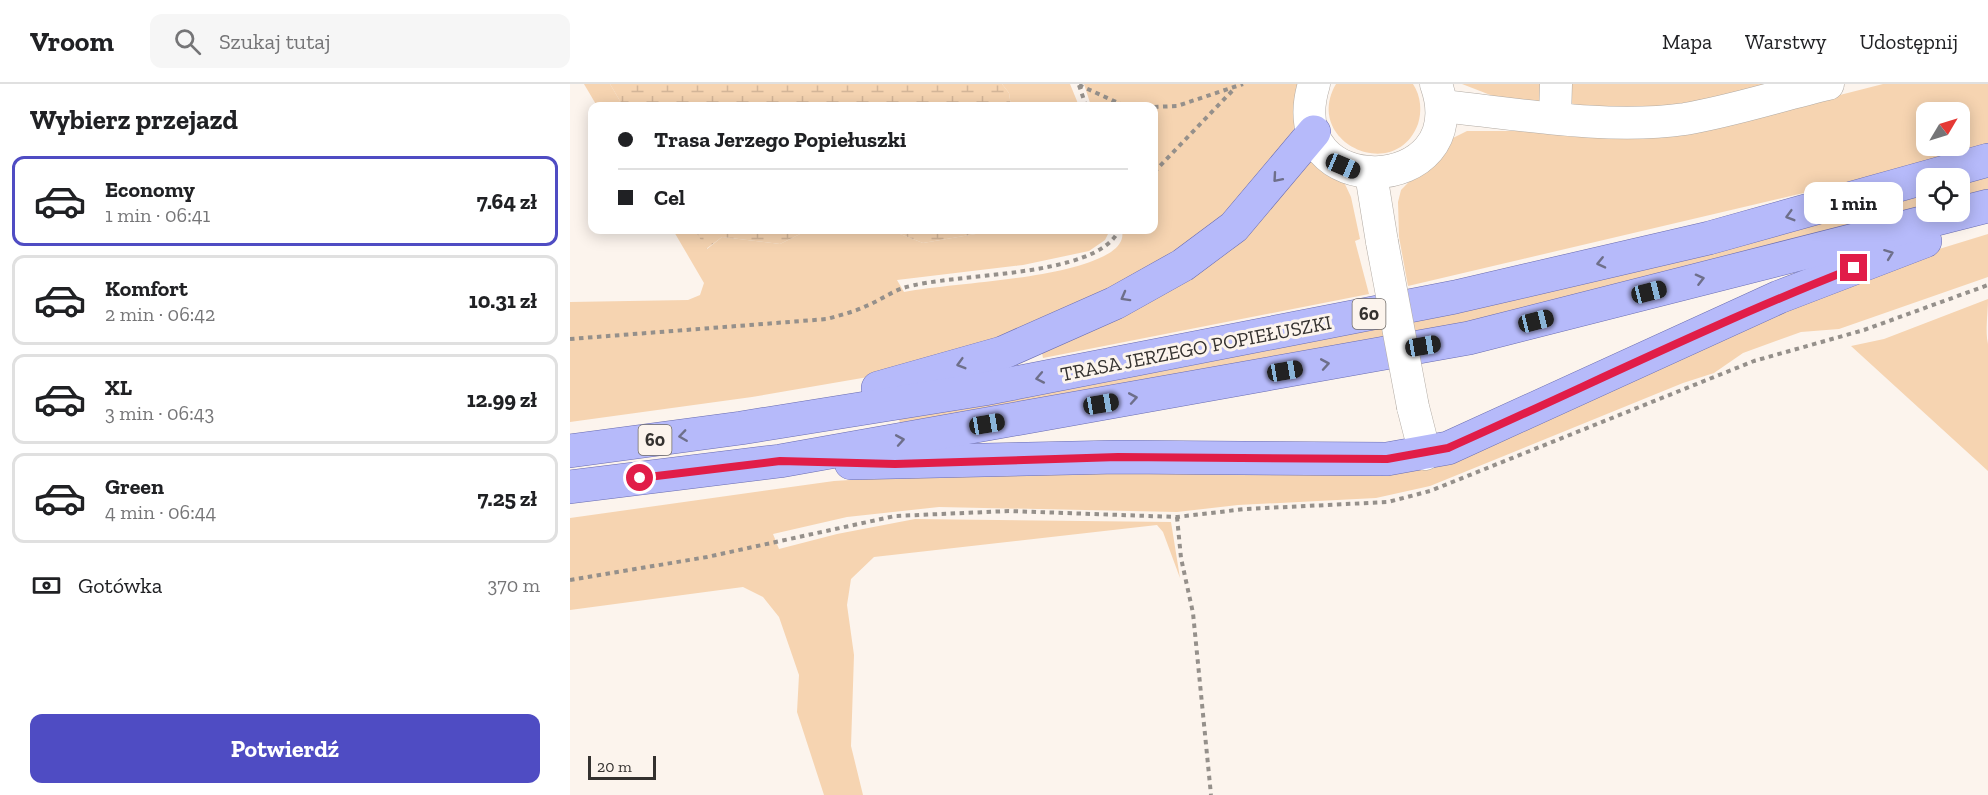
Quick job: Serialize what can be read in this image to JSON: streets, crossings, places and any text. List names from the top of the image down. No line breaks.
{"streets":{"main road":["60","TRASA JERZEGO POPIEŁUSZKI"]},"scale_bar":"20 m","north":"top right","page":{"header":"Vroom","search":"Szukaj tutaj","nav":["Mapa","Warstwy","Udostępnij"],"heading":"Wybierz przejazd","banner":["Trasa Jerzego Popiełuszki","Cel"],"list":[{"name":"Economy","note":"1 min · 06:41","value":"7.64 zł"},{"name":"Komfort","note":"2 min · 06:42","value":"10.31 zł"},{"name":"XL","note":"3 min · 06:43","value":"12.99 zł"},{"name":"Green","note":"4 min · 06:44","value":"7.25 zł"}],"bubble":"1 min","pay":["Gotówka","370 m"],"buttons":"Potwierdź","scale":"20 m"}}
